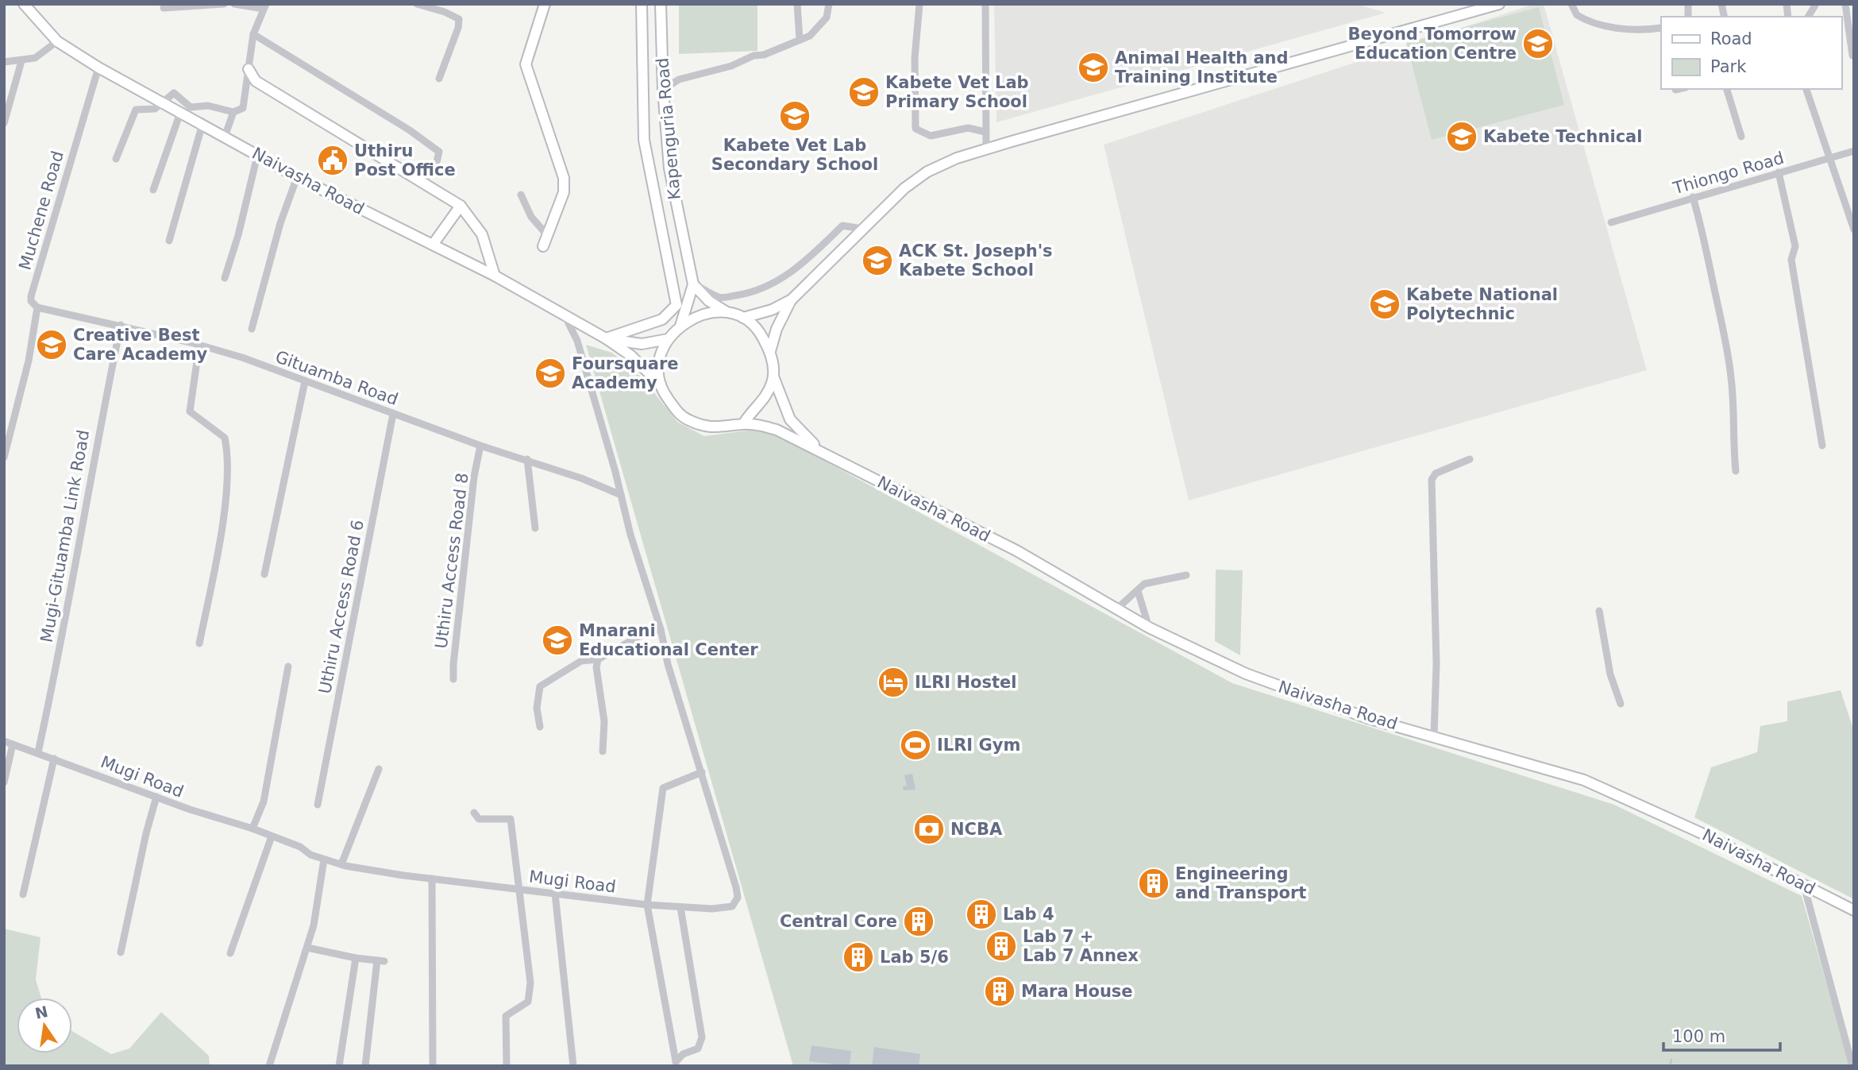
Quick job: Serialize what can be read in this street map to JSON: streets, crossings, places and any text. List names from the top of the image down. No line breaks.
{"streets":{"main road":["Kapenguria Road","Naivasha Road"],"street":["Thiongo Road","Muchene Road","Gituamba Road","Mugi-Gituamba Link Road","Uthiru Access Road 8","Uthiru Access Road 6","Mugi Road"]},"crossings":[["Kapenguria Road","Naivasha Road"],["Naivasha Road","Muchene Road"],["Naivasha Road","Mugi Road"],["Muchene Road","Gituamba Road"],["Gituamba Road","Mugi-Gituamba Link Road"],["Gituamba Road","Uthiru Access Road 8"],["Gituamba Road","Uthiru Access Road 6"],["Gituamba Road","Mugi Road"],["Mugi-Gituamba Link Road","Mugi Road"]],"places":{"school or university":["Beyond Tomorrow Education Centre","Animal Health and Training Institute","Kabete Vet Lab Primary School","Kabete Vet Lab Secondary School","Kabete Technical","ACK St. Joseph's Kabete School","Kabete National Polytechnic","Creative Best Care Academy","Foursquare Academy","Mnarani Educational Center"],"public building":["Uthiru Post Office"],"hotel":["ILRI Hostel"],"sports":["ILRI Gym"],"bank":["NCBA"],"building":["Engineering and Transport","Lab 4","Central Core","Lab 7 + Lab 7 Annex","Lab 5/6","Mara House"]},"legend":["Road","Park"],"scale_bar":"100 m","north":"top"}
